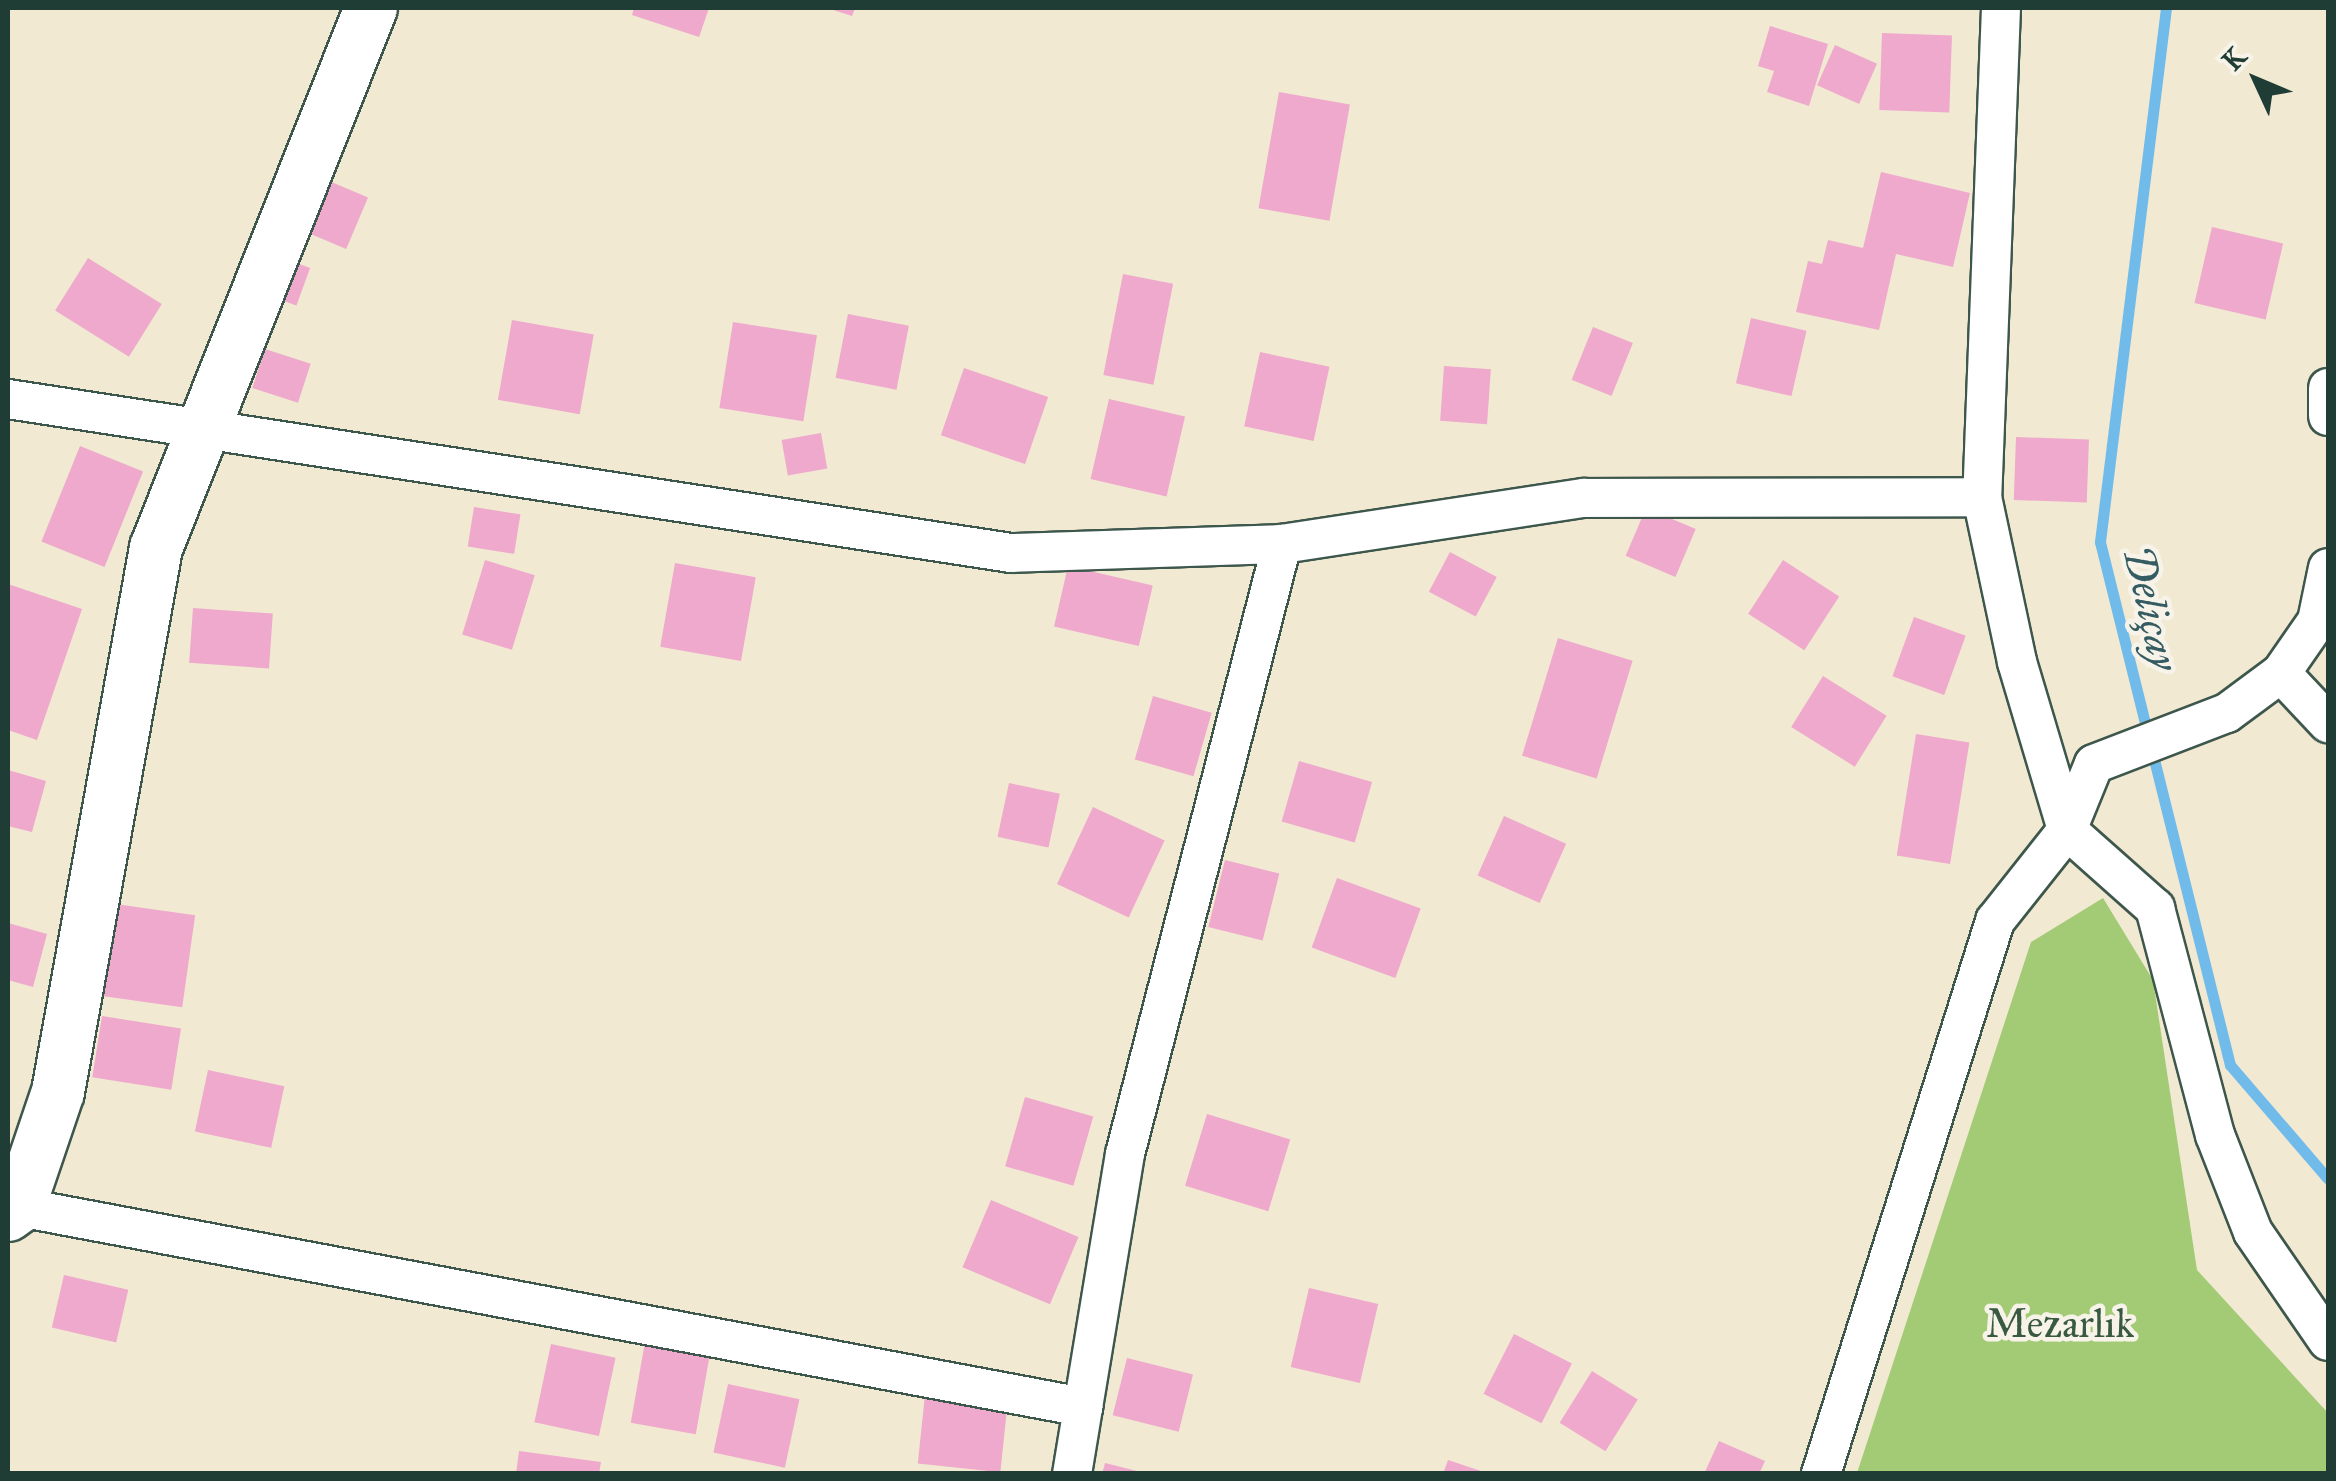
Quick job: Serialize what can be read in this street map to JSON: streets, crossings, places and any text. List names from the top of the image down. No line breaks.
{"water":["Deliçay"],"parks":["Mezarlık"],"north":"top left"}
